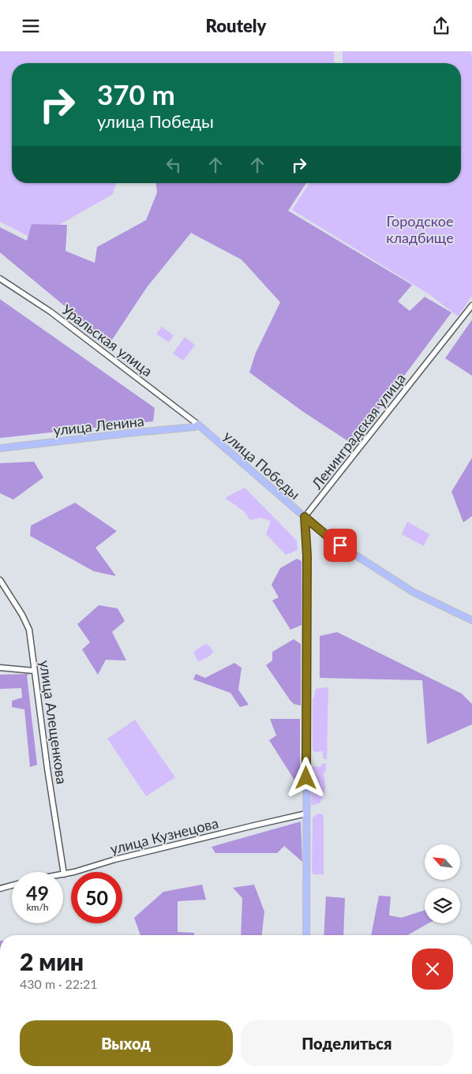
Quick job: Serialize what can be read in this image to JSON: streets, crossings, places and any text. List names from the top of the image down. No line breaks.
{"streets":{"main road":["улица Ленина","улица Победы"],"street":["Уральская улица","Ленинградская улица","улица Алещенкова","улица Кузнецова"]},"crossings":[["Уральская улица","улица Ленина"],["Уральская улица","улица Победы"],["улица Ленина","улица Победы"],["Ленинградская улица","улица Победы"],["улица Алещенкова","улица Кузнецова"]],"parks":["Городское кладбище"],"north":"top left","page":{"header":"Routely","turn":["370 m","улица Победы"],"speed":"49 km/h","limit":"50","heading":["2 мин","430 m · 22:21"],"buttons":["Выход","Поделиться"]}}
